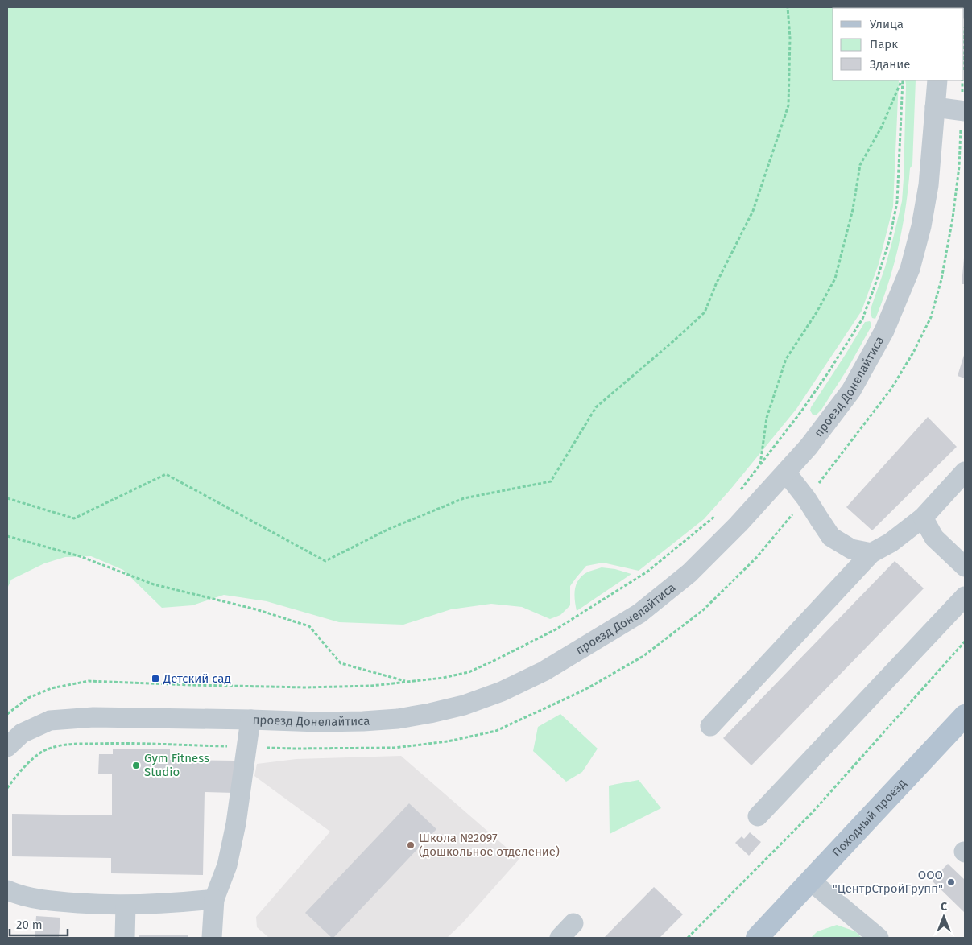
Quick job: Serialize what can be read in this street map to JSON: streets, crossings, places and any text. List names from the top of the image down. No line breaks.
{"streets":{"main road":["Походный проезд"],"street":["проезд Донелайтиса"]},"places":{"transit":["Детский сад"],"other":["Gym Fitness Studio","Школа №2097 (дошкольное отделение)","ООО \"ЦентрСтройГрупп\""]},"legend":["Улица","Парк","Здание"],"scale_bar":"20 m","north":"top"}
